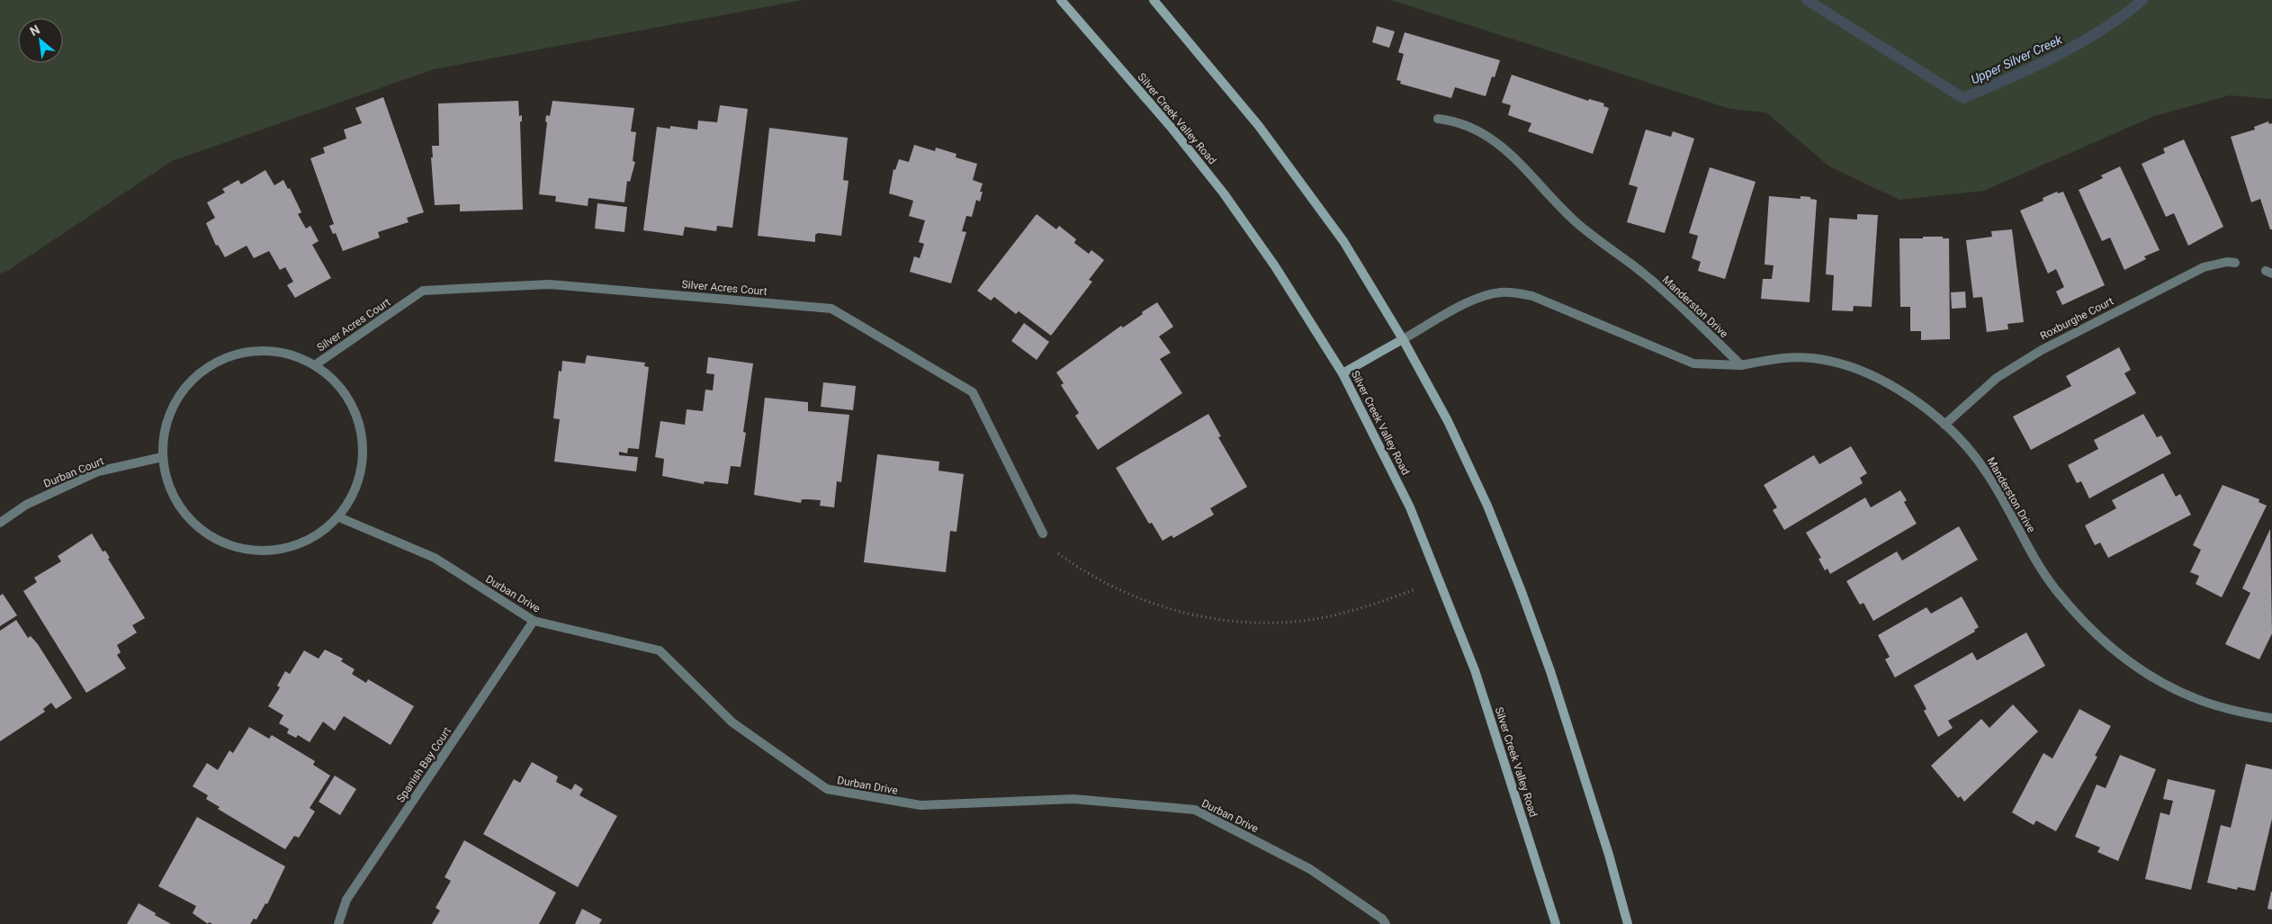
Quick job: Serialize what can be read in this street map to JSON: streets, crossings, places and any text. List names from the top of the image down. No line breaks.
{"streets":{"main road":["Silver Creek Valley Road"],"street":["Silver Acres Court","Manderston Drive","Roxburghe Court","Durban Court","Durban Drive","Spanish Bay Court"]},"crossings":[["Manderston Drive","Roxburghe Court"],["Durban Drive","Spanish Bay Court"]],"water":["Upper Silver Creek"],"north":"top left"}
